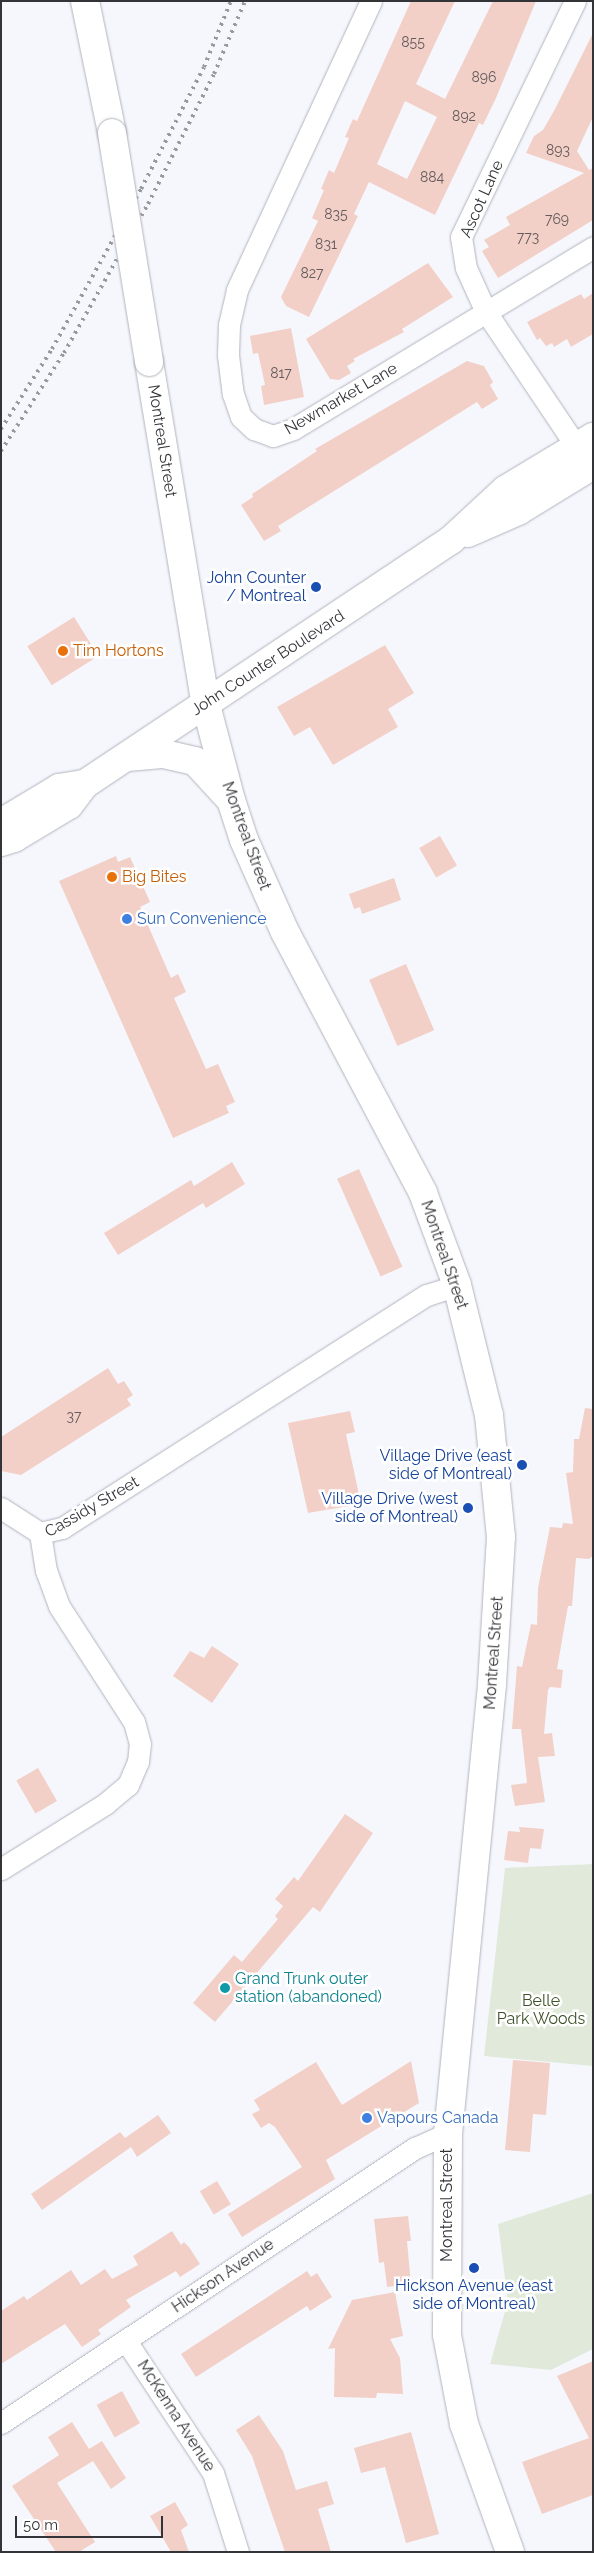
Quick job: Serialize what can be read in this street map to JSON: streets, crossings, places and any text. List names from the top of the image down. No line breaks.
{"streets":{"main road":["Montreal Street","John Counter Boulevard"],"street":["Ascot Lane","Newmarket Lane","Cassidy Street","Hickson Avenue","McKenna Avenue"]},"crossings":[["Ascot Lane","Newmarket Lane"],["Ascot Lane","John Counter Boulevard"],["Montreal Street","John Counter Boulevard"],["Montreal Street","Cassidy Street"],["Montreal Street","Hickson Avenue"],["Hickson Avenue","McKenna Avenue"]],"parks":["Belle Park Woods"],"places":["John Counter / Montreal","Tim Hortons","Big Bites","Sun Convenience","Village Drive (east side of Montreal)","Village Drive (west side of Montreal)","Grand Trunk outer station (abandoned)","Vapours Canada","Hickson Avenue (east side of Montreal)"],"house_numbers":["855","896","892","893","884","835","769","773","831","827","817","37"],"scale_bar":"50 m"}
